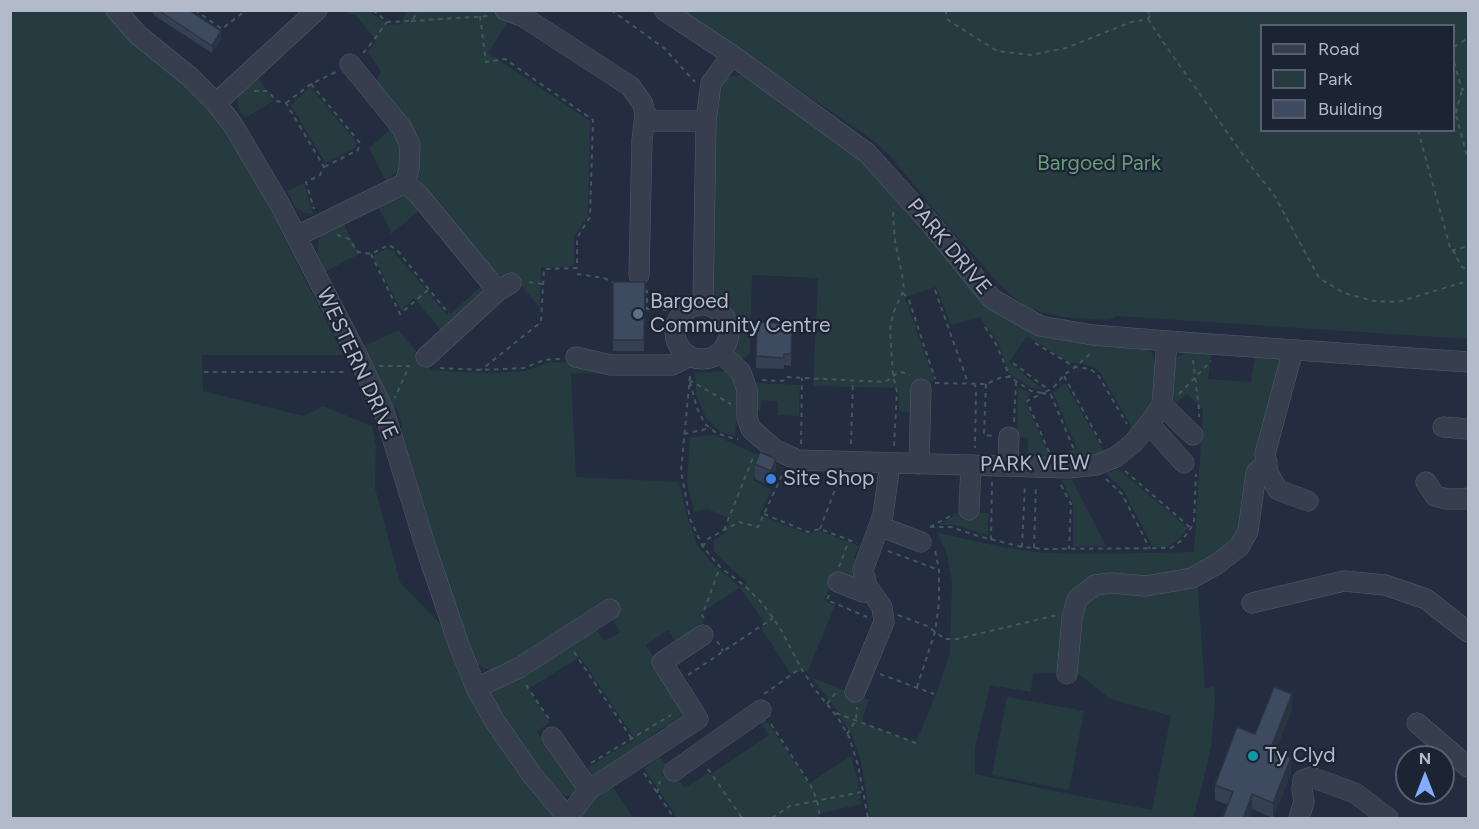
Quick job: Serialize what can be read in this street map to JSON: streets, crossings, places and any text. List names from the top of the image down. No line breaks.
{"streets":{"street":["PARK DRIVE","WESTERN DRIVE","PARK VIEW"]},"crossings":[["PARK DRIVE","PARK VIEW"]],"parks":["Bargoed Park"],"places":["Bargoed Community Centre","Site Shop","Ty Clyd"],"legend":["Road","Park","Building"],"north":"top"}
